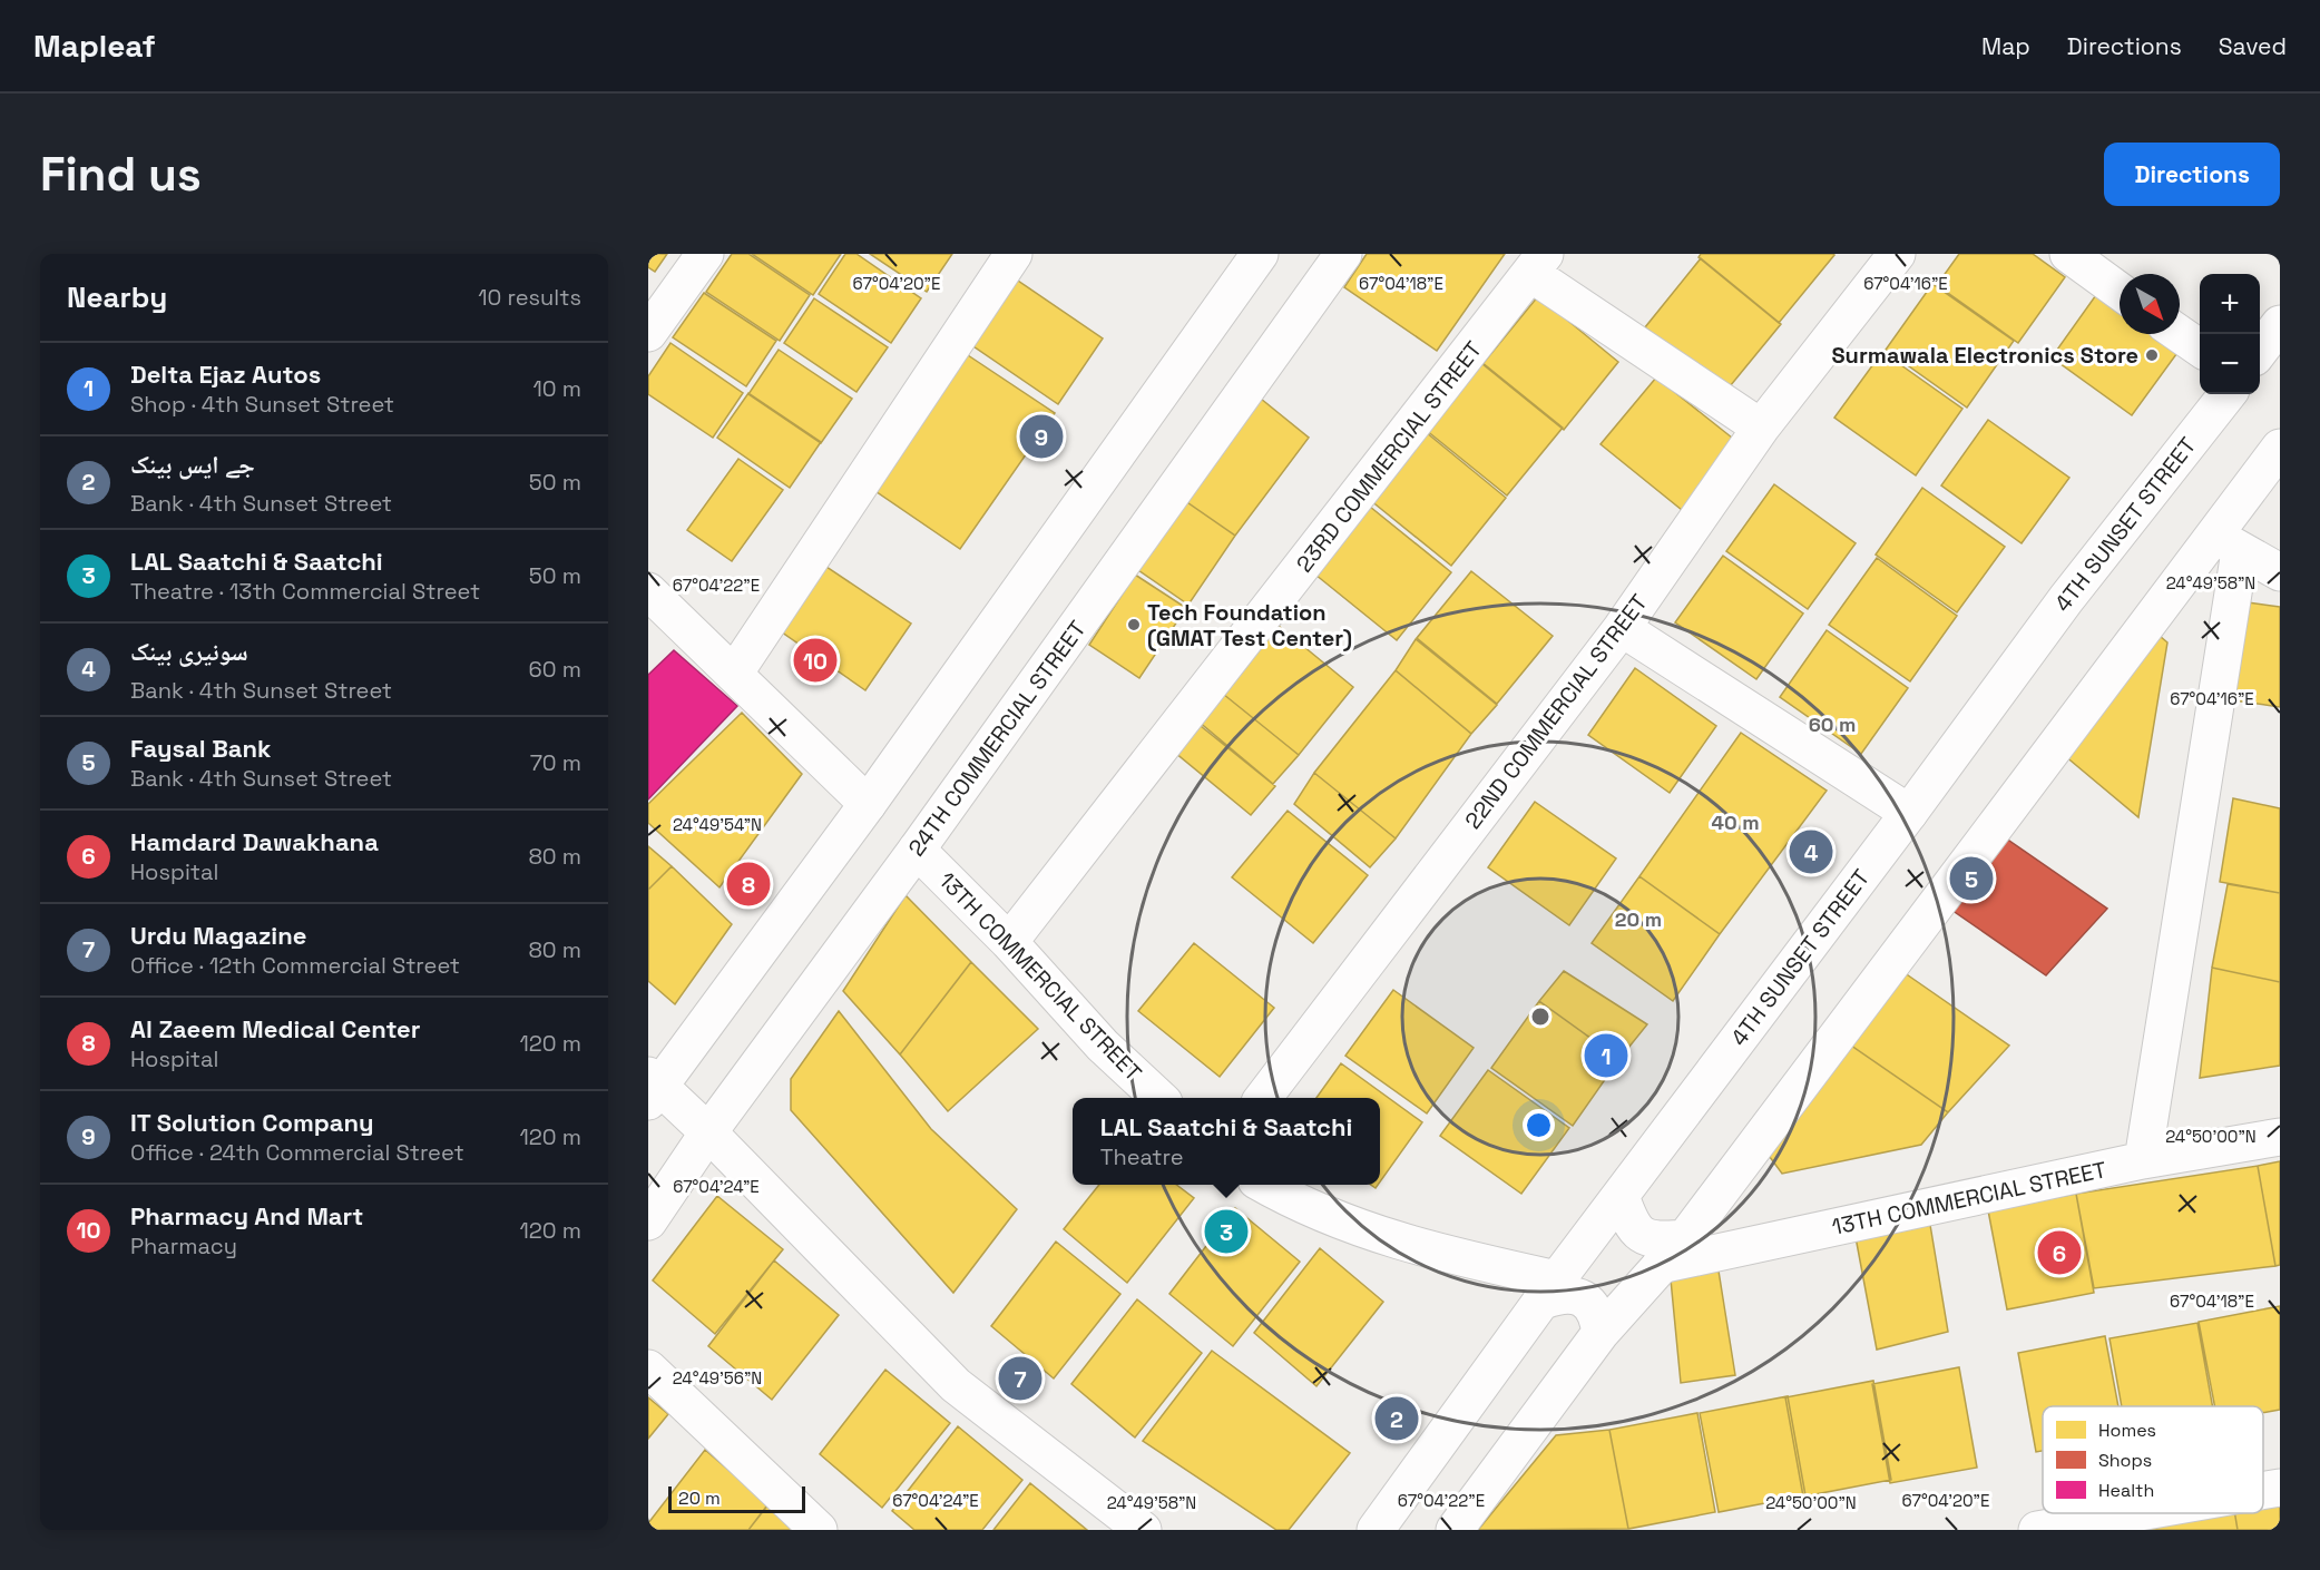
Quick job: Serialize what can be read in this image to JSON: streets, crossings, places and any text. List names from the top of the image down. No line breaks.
{"streets":{"street":["23RD COMMERCIAL STREET","4TH SUNSET STREET","22ND COMMERCIAL STREET","24TH COMMERCIAL STREET","13TH COMMERCIAL STREET"]},"crossings":[["23RD COMMERCIAL STREET","13TH COMMERCIAL STREET"],["24TH COMMERCIAL STREET","13TH COMMERCIAL STREET"]],"places":["Surmawala Electronics Store","Tech Foundation (GMAT Test Center)"],"legend":["Homes","Shops","Health"],"scale_bar":"20 m","north":"bottom right","page":{"header":"Mapleaf","nav":["Map","Directions","Saved"],"buttons":"Directions","title":"Find us","heading":["Nearby","10 results"],"map_buttons":["+","−"],"list":[{"mark":"1","name":"Delta Ejaz Autos","note":"Shop · 4th Sunset Street","value":"10 m"},{"mark":"2","name":"جے ایس بینک","note":"Bank · 4th Sunset Street","value":"50 m"},{"mark":"3","name":"LAL Saatchi & Saatchi","note":"Theatre · 13th Commercial Street","value":"50 m"},{"mark":"4","name":"سونیری بینک","note":"Bank · 4th Sunset Street","value":"60 m"},{"mark":"5","name":"Faysal Bank","note":"Bank · 4th Sunset Street","value":"70 m"},{"mark":"6","name":"Hamdard Dawakhana","note":"Hospital","value":"80 m"},{"mark":"7","name":"Urdu Magazine","note":"Office · 12th Commercial Street","value":"80 m"},{"mark":"8","name":"Al Zaeem Medical Center","note":"Hospital","value":"120 m"},{"mark":"9","name":"IT Solution Company","note":"Office · 24th Commercial Street","value":"120 m"},{"mark":"10","name":"Pharmacy And Mart","note":"Pharmacy","value":"120 m"}],"pins":["9","10","4","5","8","1","3","6","7","2"],"popup":["LAL Saatchi & Saatchi","Theatre"],"scale":"20 m"},"coordinates":["67°04'20\"E","67°04'18\"E","67°04'16\"E","24°49'58\"N","67°04'22\"E","24°49'54\"N","24°50'00\"N","67°04'24\"E","24°49'56\"N"],"rings":["60 m","40 m","20 m"]}
